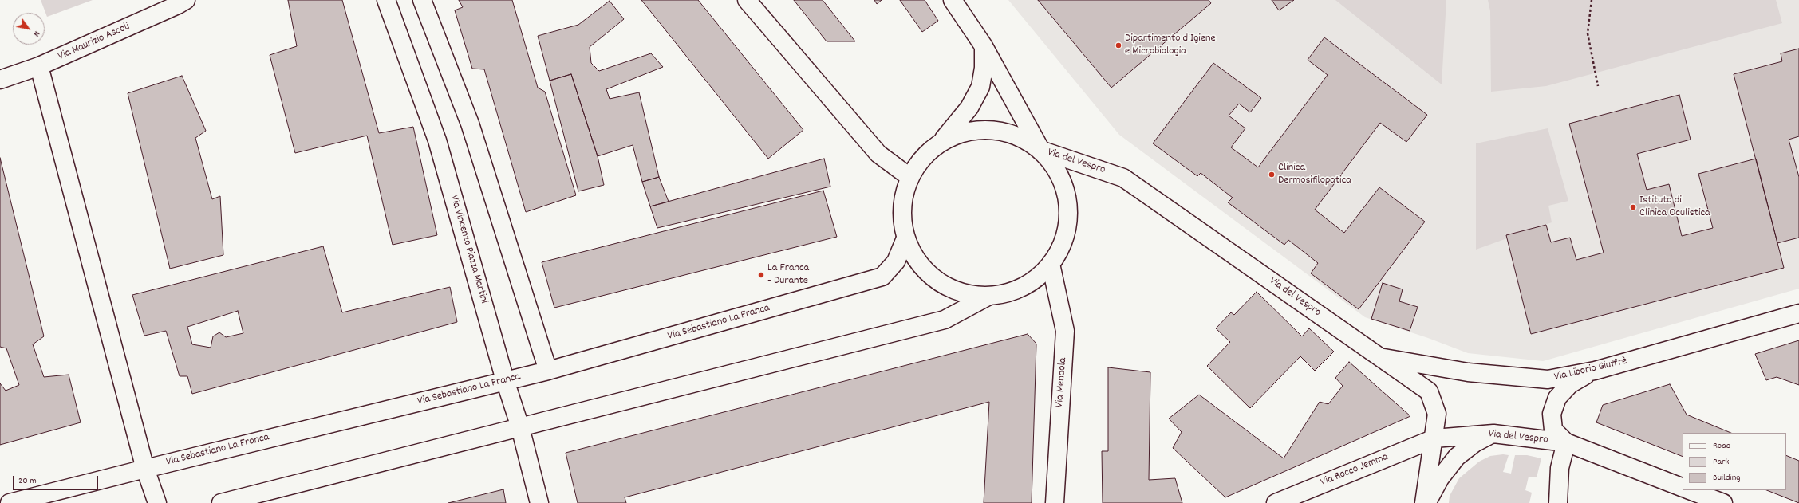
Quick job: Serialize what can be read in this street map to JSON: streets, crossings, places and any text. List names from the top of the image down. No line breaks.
{"streets":{"street":["Via Maurizio Ascoli","Via del Vespro","Via Vincenzo Piazza Martini","Via Sebastiano La Franca","Via Liborio Giuffrè","Via Mendola","Via Rocco Jemma"]},"crossings":[["Via del Vespro","Via Liborio Giuffrè"],["Via del Vespro","Via Rocco Jemma"],["Via Vincenzo Piazza Martini","Via Sebastiano La Franca"]],"places":["Dipartimento d'Igiene e Microbiologia","Clinica Dermosifilopatica","Istituto di Clinica Oculistica","La Franca - Durante"],"legend":["Road","Park","Building"],"scale_bar":"20 m","north":"bottom right"}
